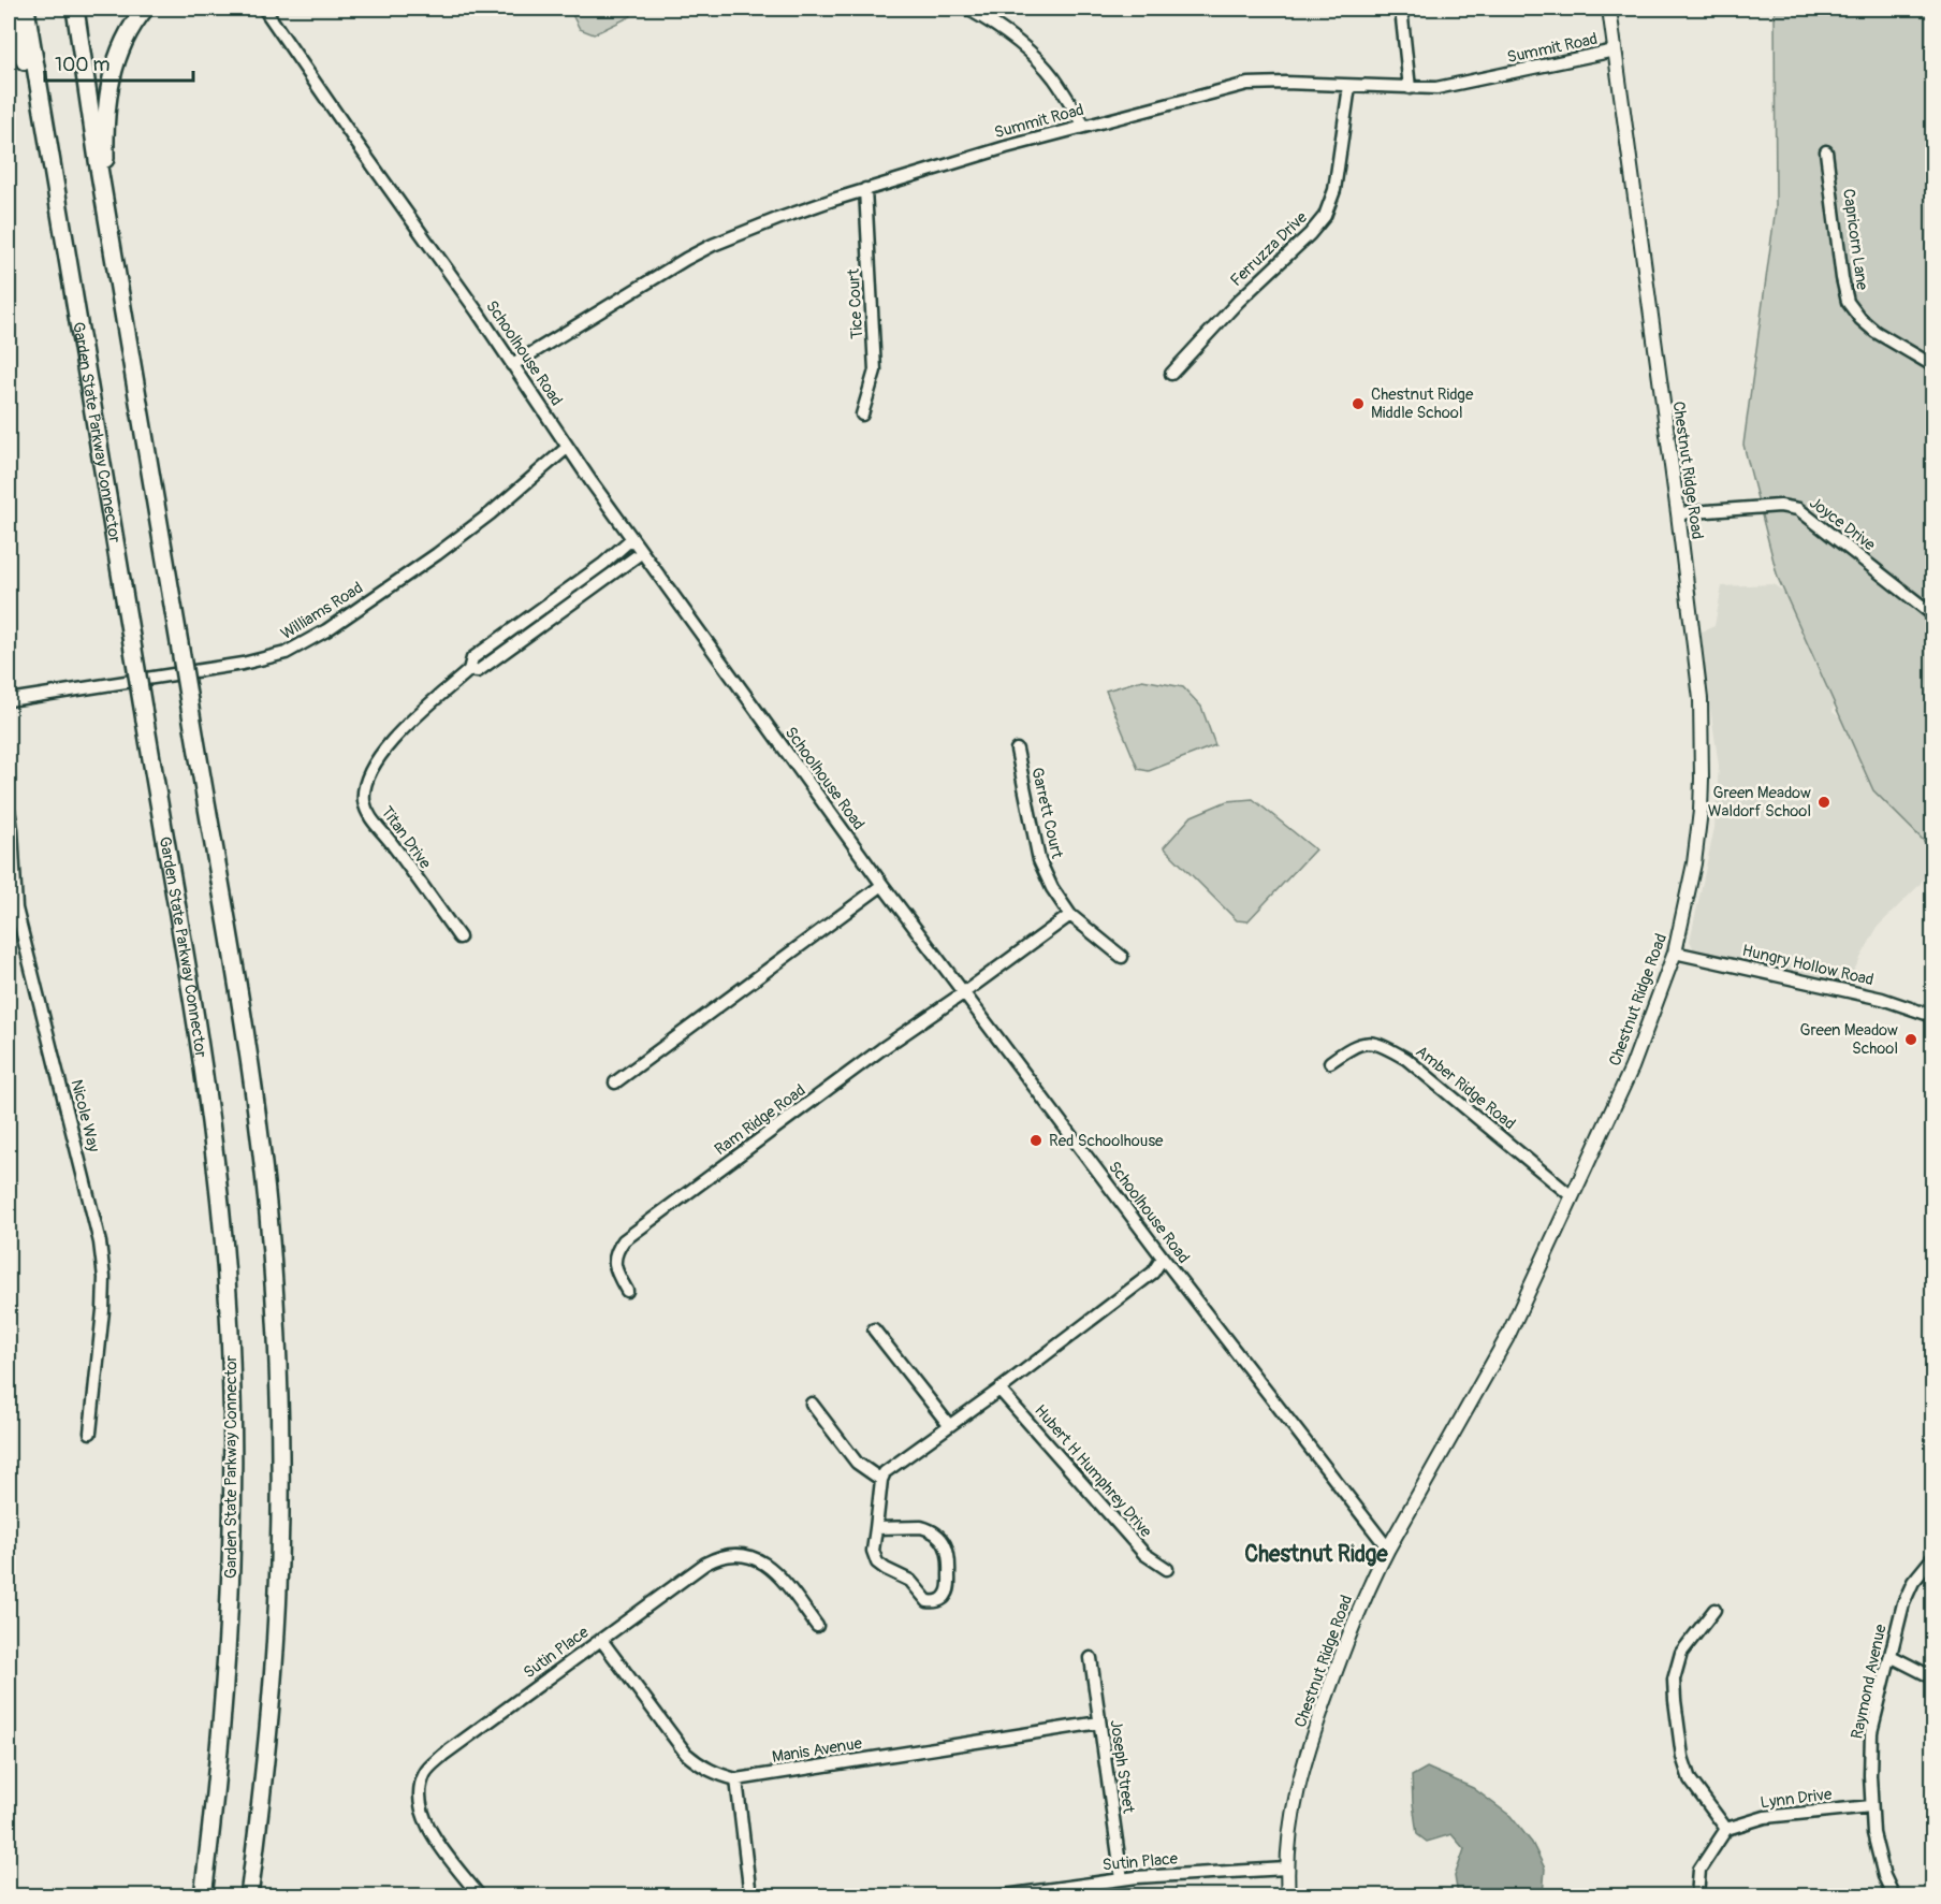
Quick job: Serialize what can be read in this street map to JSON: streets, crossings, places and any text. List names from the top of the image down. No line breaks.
{"streets":{"highway":["Garden State Parkway Connector"],"main road":["Chestnut Ridge Road"],"street":["Summit Road","Capricorn Lane","Ferruzza Drive","Tice Court","Schoolhouse Road","Joyce Drive","Williams Road","Garrett Court","Titan Drive","Hungry Hollow Road","Amber Ridge Road","Nicole Way","Ram Ridge Road","Hubert H Humphrey Drive","Sutin Place","Raymond Avenue","Manis Avenue","Joseph Street","Lynn Drive"]},"crossings":[["Summit Road","Ferruzza Drive"],["Summit Road","Tice Court"],["Summit Road","Schoolhouse Road"],["Summit Road","Chestnut Ridge Road"],["Schoolhouse Road","Chestnut Ridge Road"],["Schoolhouse Road","Williams Road"],["Schoolhouse Road","Titan Drive"],["Schoolhouse Road","Ram Ridge Road"],["Chestnut Ridge Road","Joyce Drive"],["Chestnut Ridge Road","Hungry Hollow Road"],["Chestnut Ridge Road","Amber Ridge Road"],["Chestnut Ridge Road","Sutin Place"],["Sutin Place","Manis Avenue"],["Sutin Place","Joseph Street"],["Raymond Avenue","Lynn Drive"],["Manis Avenue","Joseph Street"]],"districts":["Chestnut Ridge"],"places":["Chestnut Ridge Middle School","Green Meadow Waldorf School","Green Meadow School","Red Schoolhouse"],"scale_bar":"100 m"}
